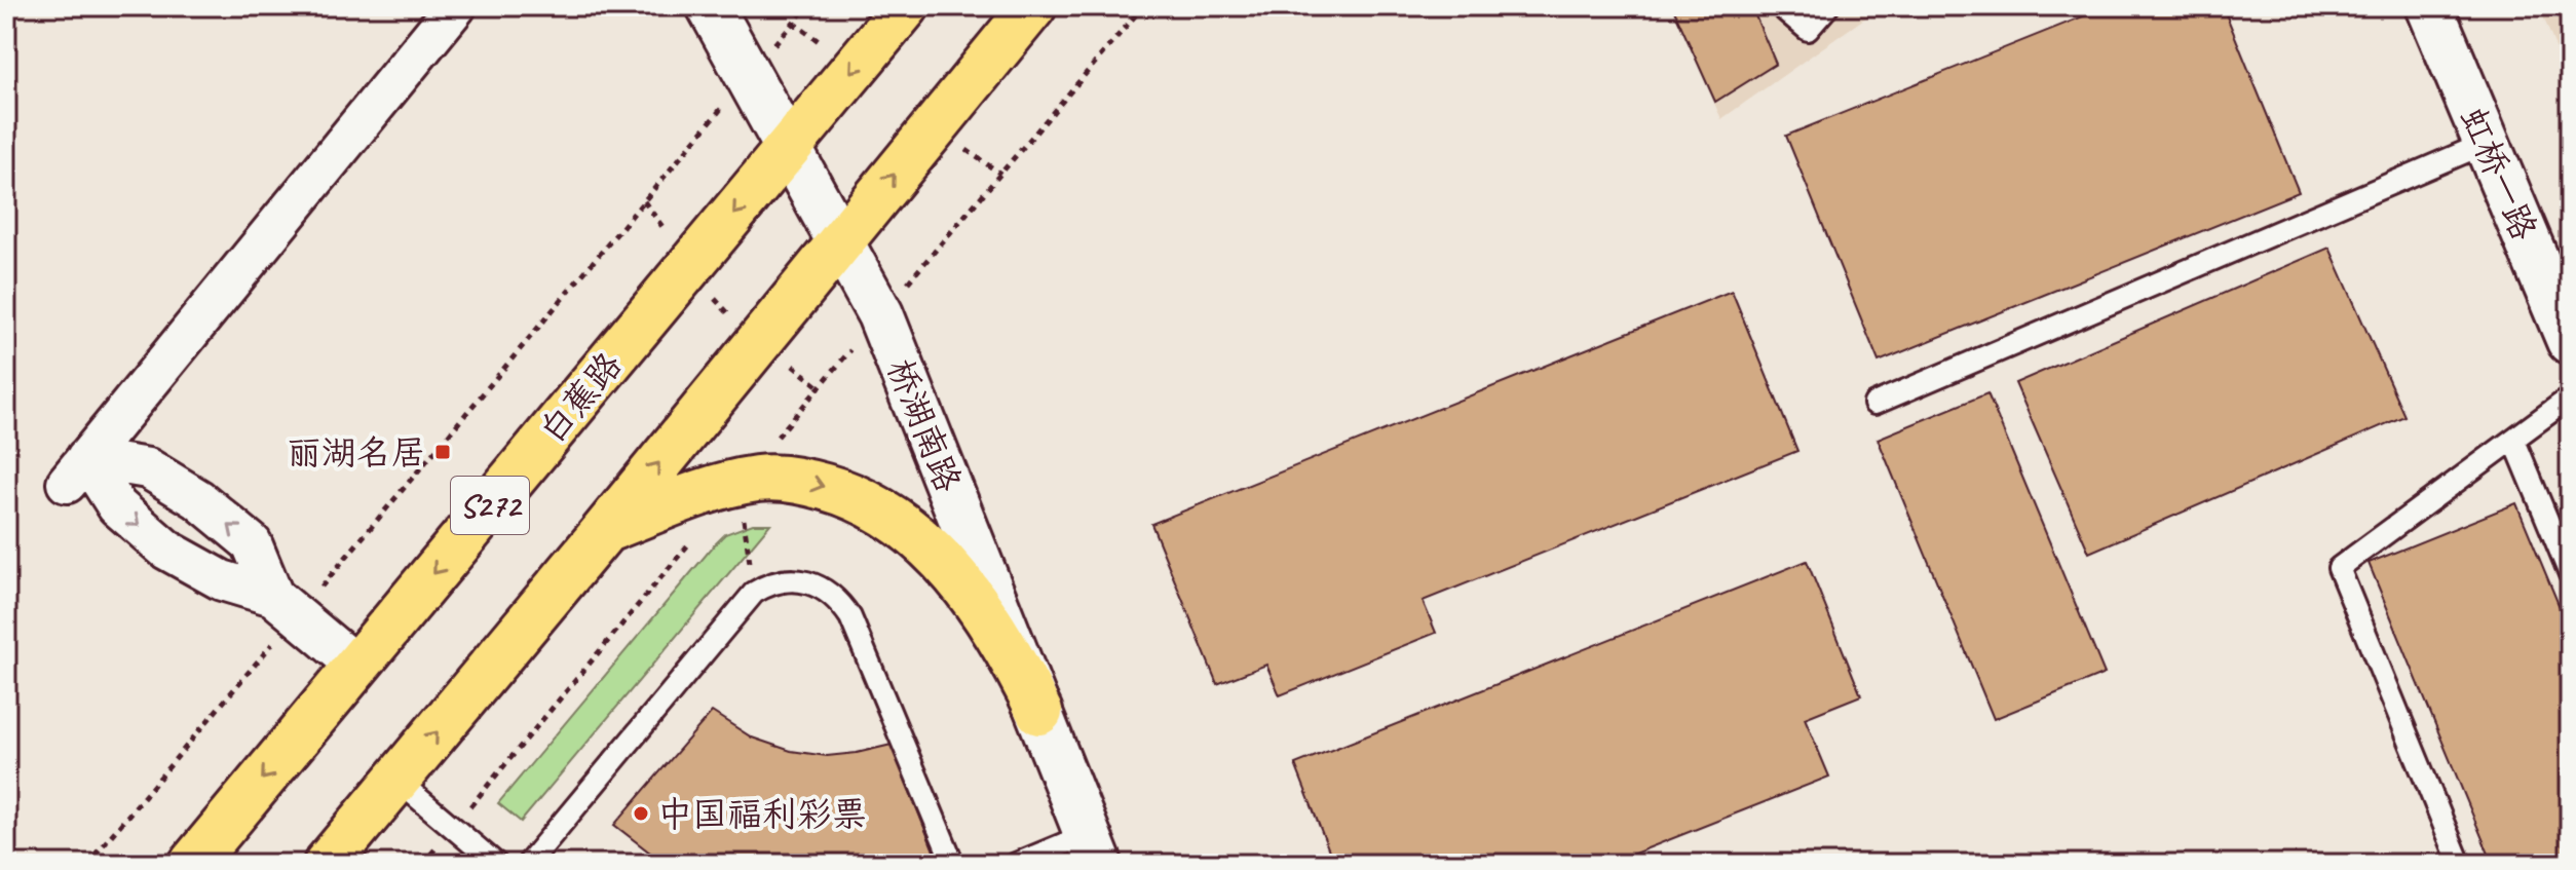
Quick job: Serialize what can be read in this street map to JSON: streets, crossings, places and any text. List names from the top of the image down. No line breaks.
{"streets":{"main road":["白蕉路","S272"],"street":["虹桥一路","桥湖南路"]},"crossings":[["白蕉路","桥湖南路"]],"places":{"transit":["丽湖名居"],"other":["中国福利彩票"]}}
